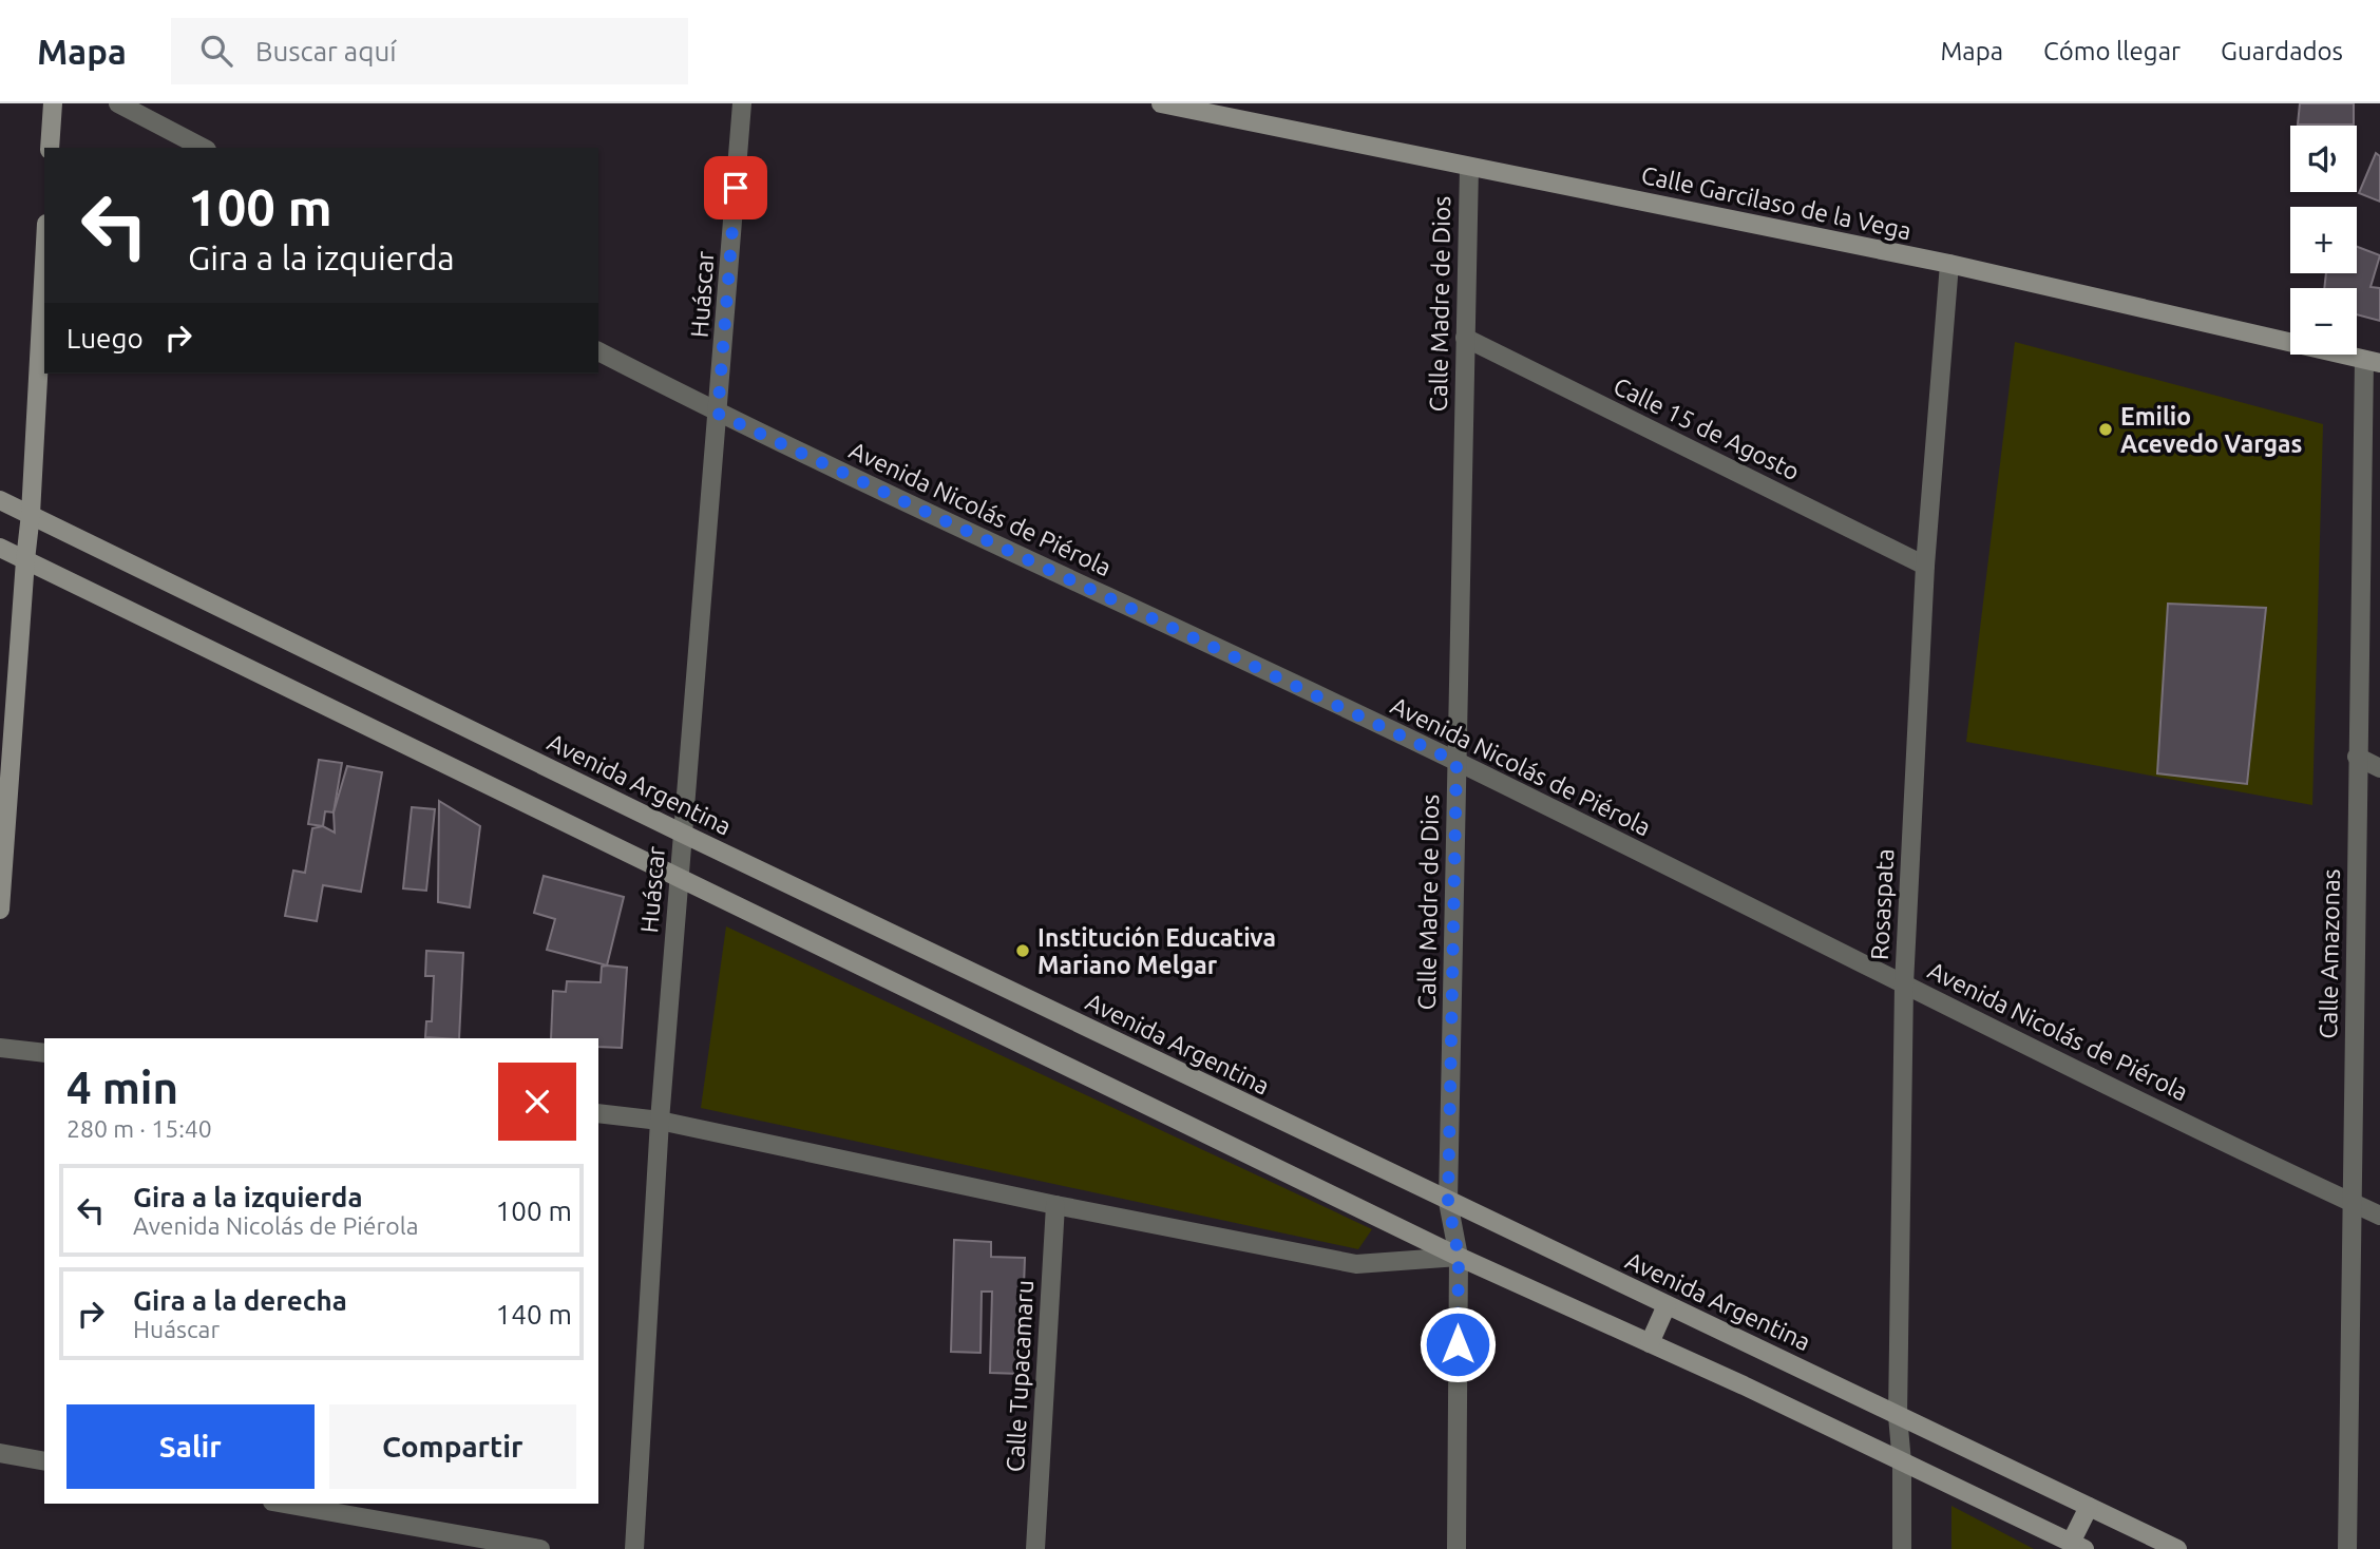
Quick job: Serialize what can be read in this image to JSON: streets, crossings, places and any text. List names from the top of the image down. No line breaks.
{"streets":{"street":["Calle Garcilaso de la Vega","Huáscar","Calle Madre de Dios","Calle 15 de Agosto","Avenida Nicolás de Piérola","Avenida Argentina","Rosaspata","Calle Amazonas","Calle Tupacamaru"]},"crossings":[["Calle Garcilaso de la Vega","Calle Madre de Dios"],["Calle Garcilaso de la Vega","Rosaspata"],["Calle Garcilaso de la Vega","Calle Amazonas"],["Huáscar","Avenida Nicolás de Piérola"],["Huáscar","Avenida Argentina"],["Calle Madre de Dios","Calle 15 de Agosto"],["Calle Madre de Dios","Avenida Nicolás de Piérola"],["Calle Madre de Dios","Avenida Argentina"],["Calle 15 de Agosto","Rosaspata"],["Avenida Nicolás de Piérola","Rosaspata"],["Avenida Nicolás de Piérola","Calle Amazonas"],["Avenida Argentina","Rosaspata"]],"places":["Emilio Acevedo Vargas","Institución Educativa Mariano Melgar"],"page":{"header":"Mapa","search":"Buscar aquí","nav":["Mapa","Cómo llegar","Guardados"],"map_buttons":["+","−"],"turn":["100 m","Gira a la izquierda"],"then":"Luego","heading":["4 min","280 m · 15:40"],"list":[{"name":"Gira a la izquierda","note":"Avenida Nicolás de Piérola","value":"100 m"},{"name":"Gira a la derecha","note":"Huáscar","value":"140 m"}],"buttons":["Salir","Compartir"]}}
